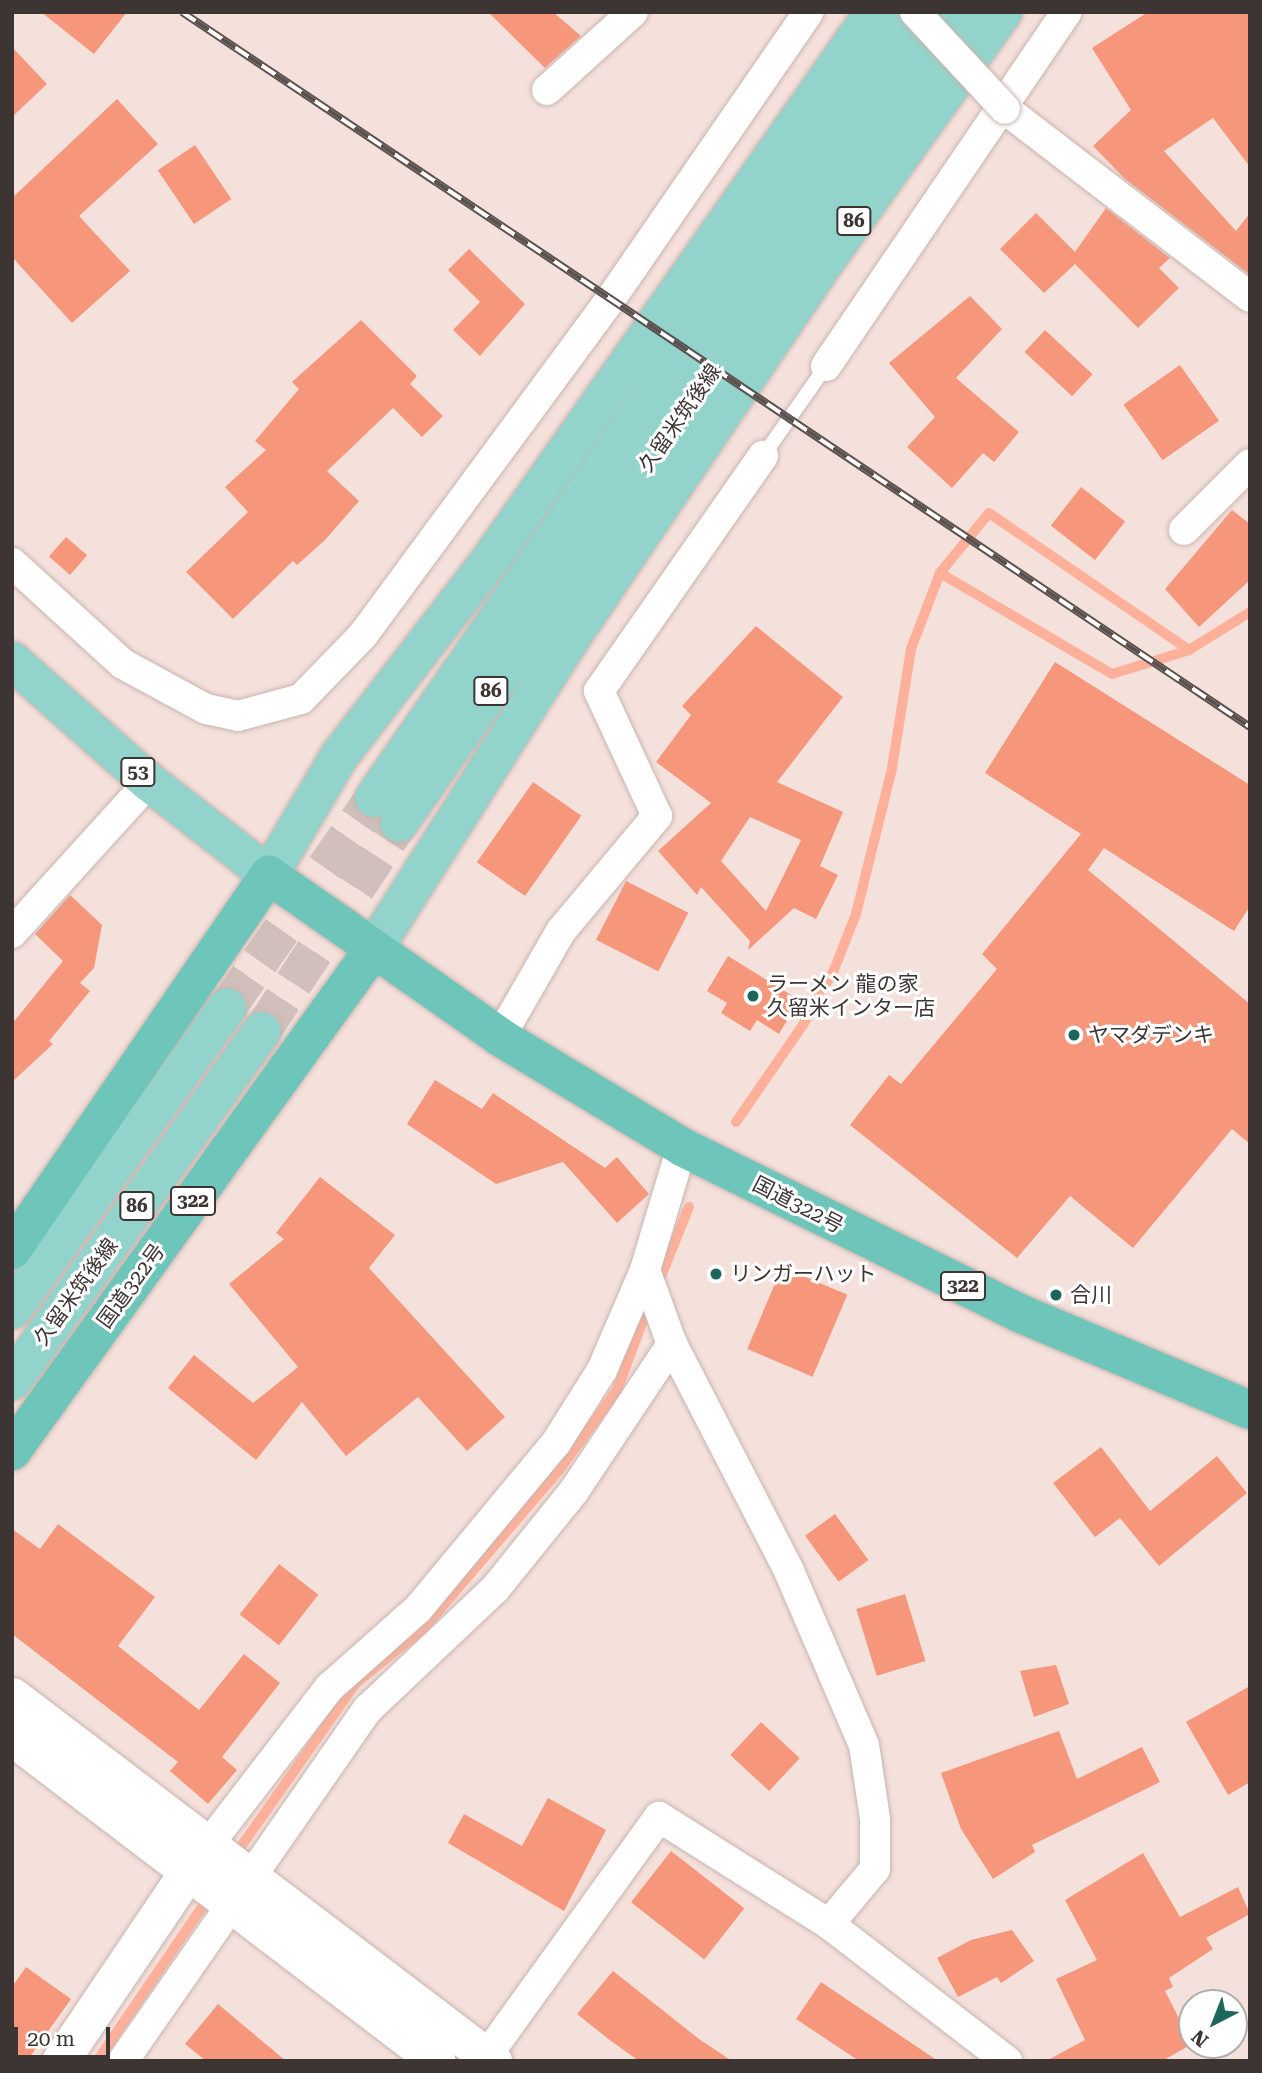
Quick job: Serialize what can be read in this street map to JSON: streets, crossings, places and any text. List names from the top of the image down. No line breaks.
{"streets":{"highway":["322","国道322号"],"main road":["86","久留米筑後線","53"]},"crossings":[["86","国道322号"],["53","国道322号"]],"places":["ラーメン 龍の家 久留米インター店","ヤマダデンキ","リンガーハット","合川"],"scale_bar":"20 m","north":"bottom left"}
